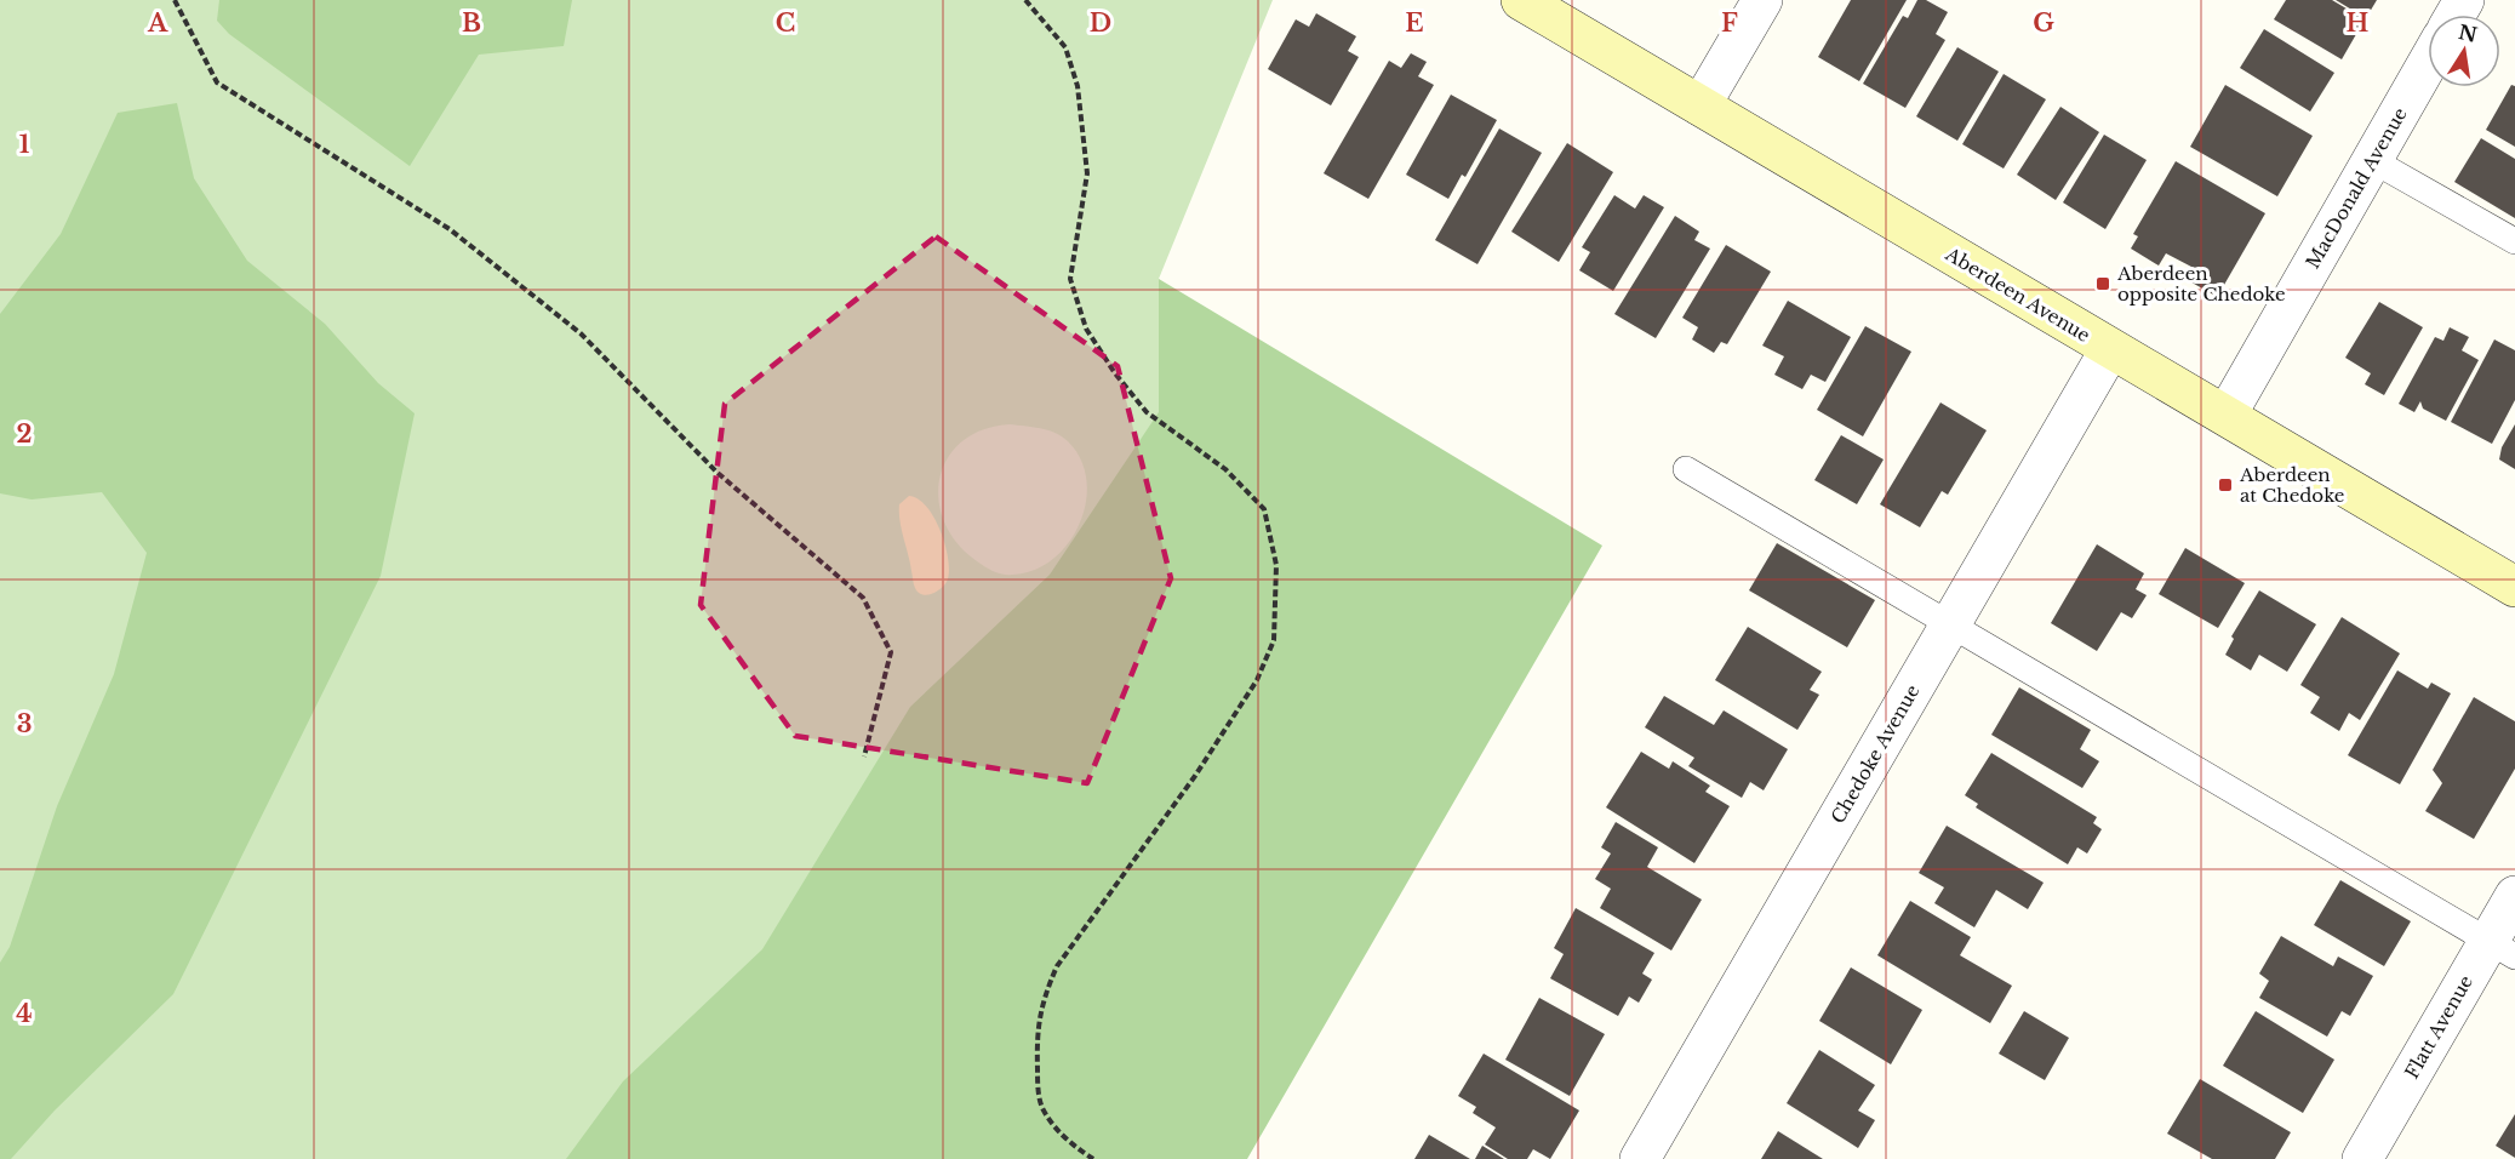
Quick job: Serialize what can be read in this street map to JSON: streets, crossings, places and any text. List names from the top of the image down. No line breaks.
{"streets":{"main road":["Aberdeen Avenue"],"street":["MacDonald Avenue","Chedoke Avenue","Flatt Avenue"]},"crossings":[["MacDonald Avenue","Aberdeen Avenue"],["Aberdeen Avenue","Chedoke Avenue"]],"places":{"transit":["Aberdeen opposite Chedoke","Aberdeen at Chedoke"]},"north":"top","grid":{"columns":["A","B","C","D","E","F","G","H"],"rows":["1","2","3","4"]}}
